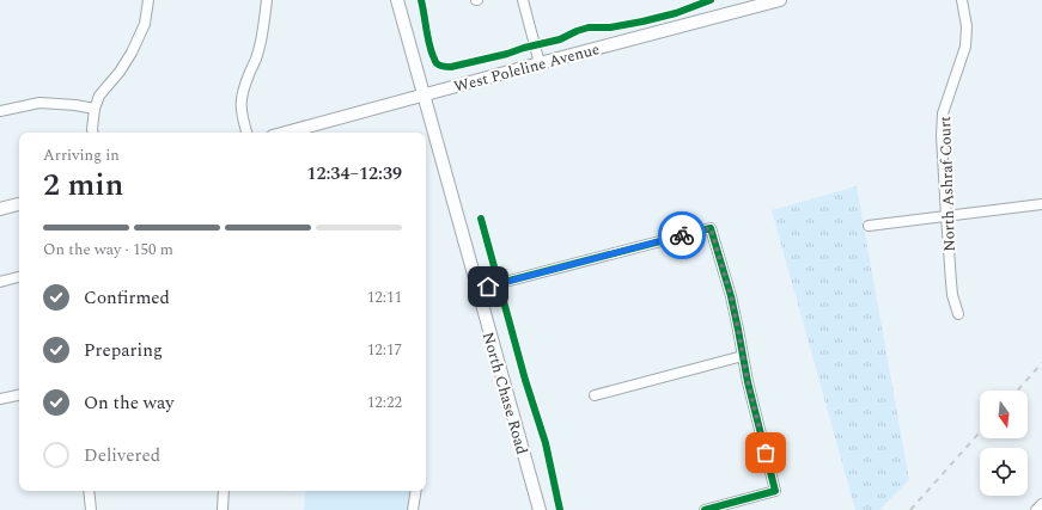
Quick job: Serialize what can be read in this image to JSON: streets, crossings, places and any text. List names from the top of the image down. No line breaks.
{"streets":{"street":["West Poleline Avenue","North Ashraf Court","North Chase Road"]},"crossings":[["West Poleline Avenue","North Chase Road"]],"north":"bottom","page":{"heading":["2 min","Arriving in","12:34–12:39"],"bar":"On the way · 150 m","list":[["Confirmed","12:11"],["Preparing","12:17"],["On the way","12:22"],"Delivered"]}}
